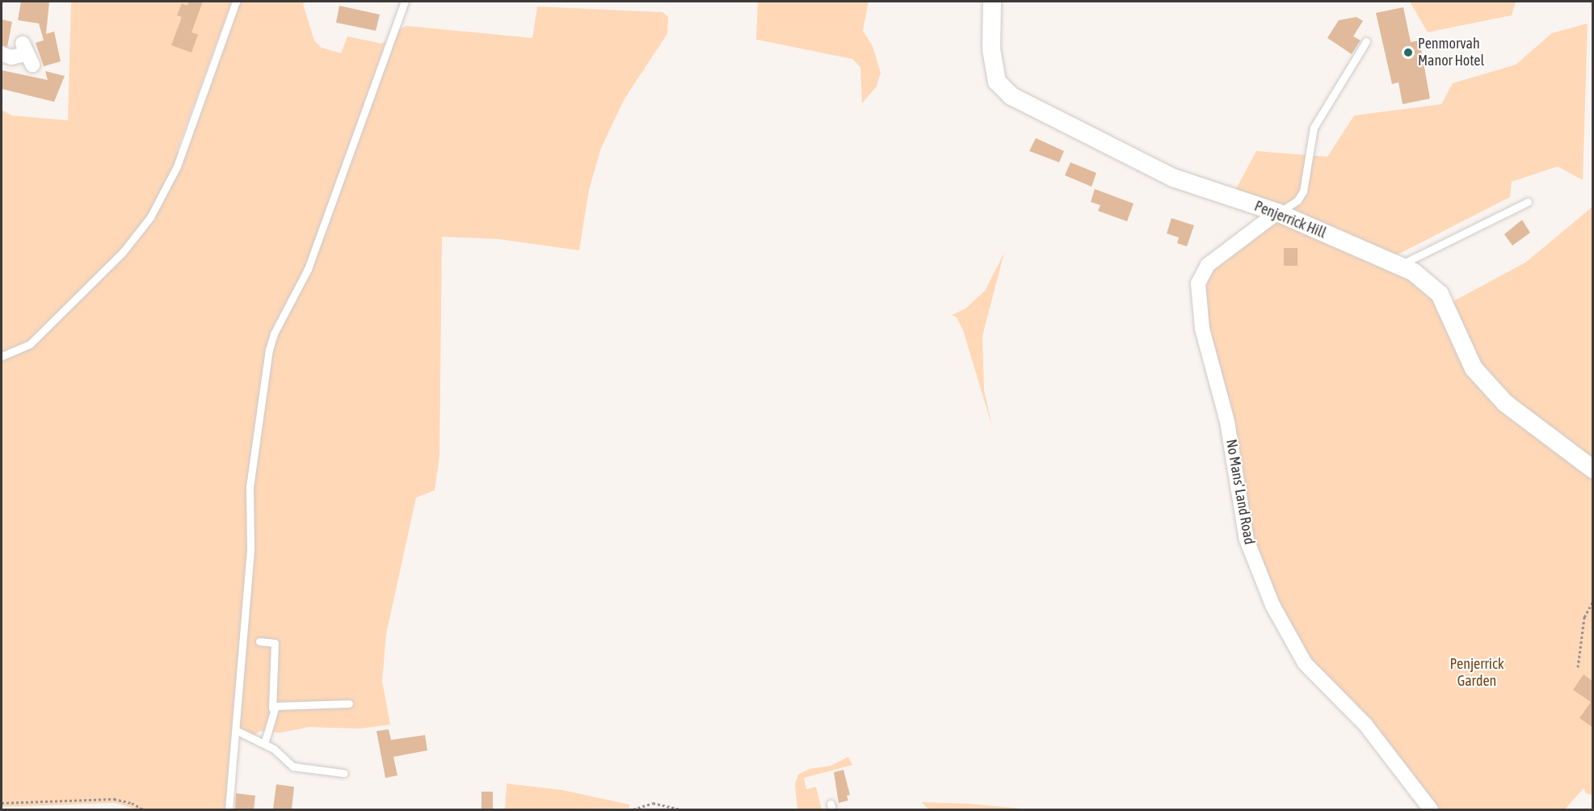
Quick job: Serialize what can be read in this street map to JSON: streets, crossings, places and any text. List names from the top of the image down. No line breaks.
{"streets":{"street":["Penjerrick Hill","No Mans' Land Road"]},"crossings":[["Penjerrick Hill","No Mans' Land Road"]],"parks":["Penjerrick Garden"],"places":["Penmorvah Manor Hotel"]}
